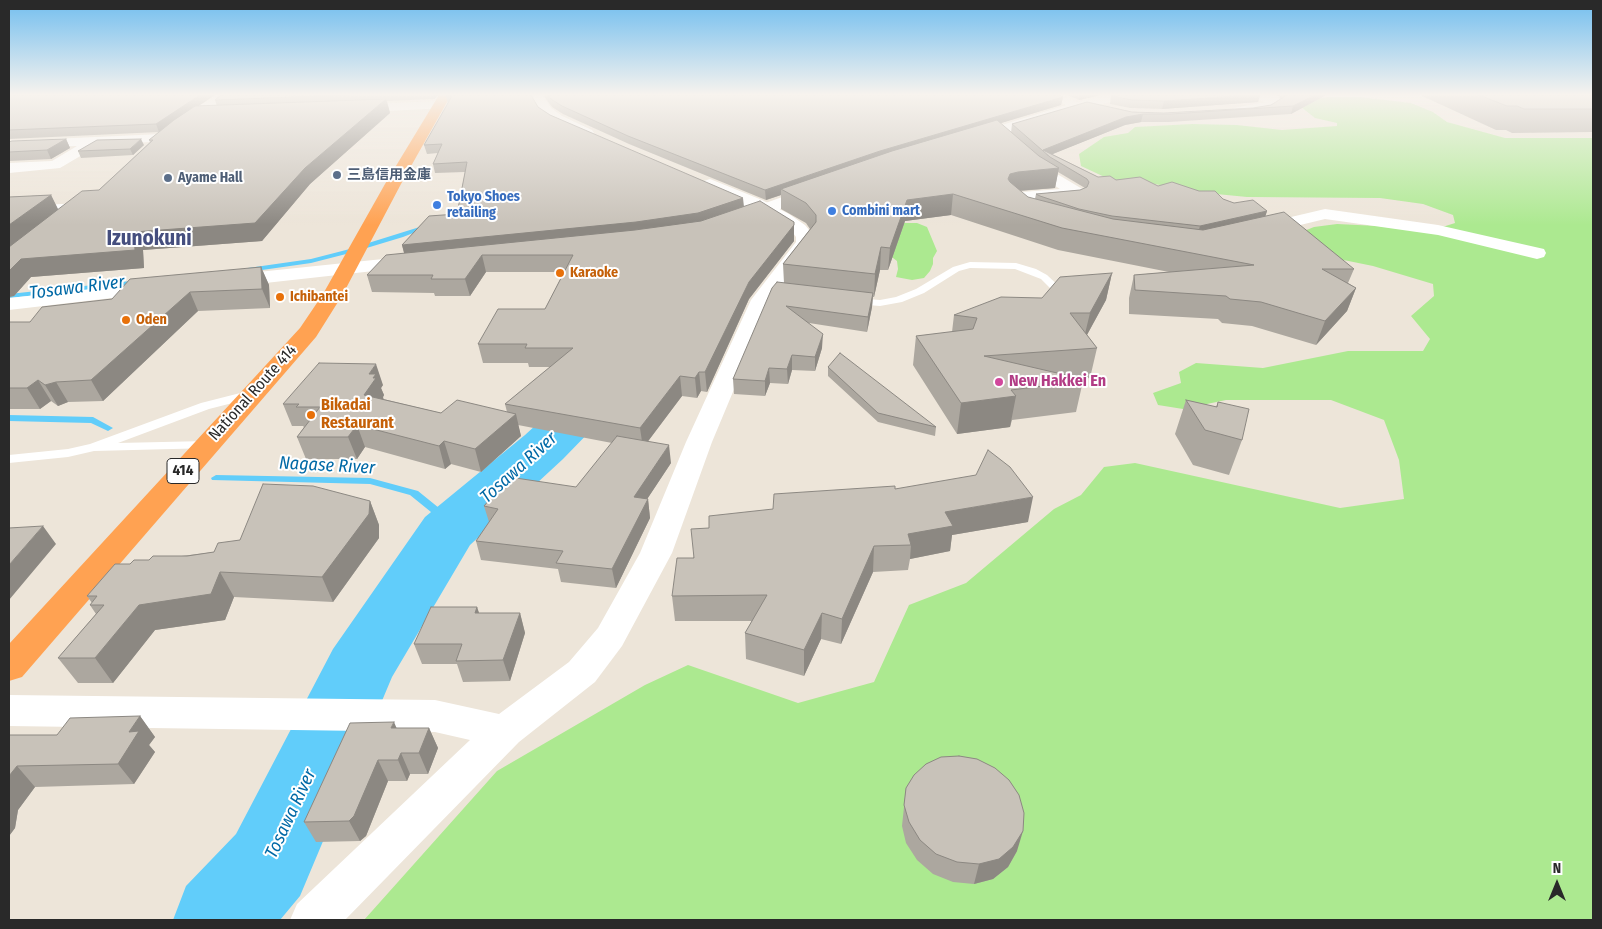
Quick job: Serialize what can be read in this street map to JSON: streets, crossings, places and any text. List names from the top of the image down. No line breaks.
{"streets":{"highway":["National Route 414","414"]},"crossings":[["National Route 414","414"]],"districts":["Izunokuni"],"water":["Tosawa River","Nagase River"],"places":["三島信用金庫","Ayame Hall","Tokyo Shoes retailing","Combini mart","Karaoke","Ichibantei","Oden","New Hakkei En","Bikadai Restaurant"],"north":"top"}
